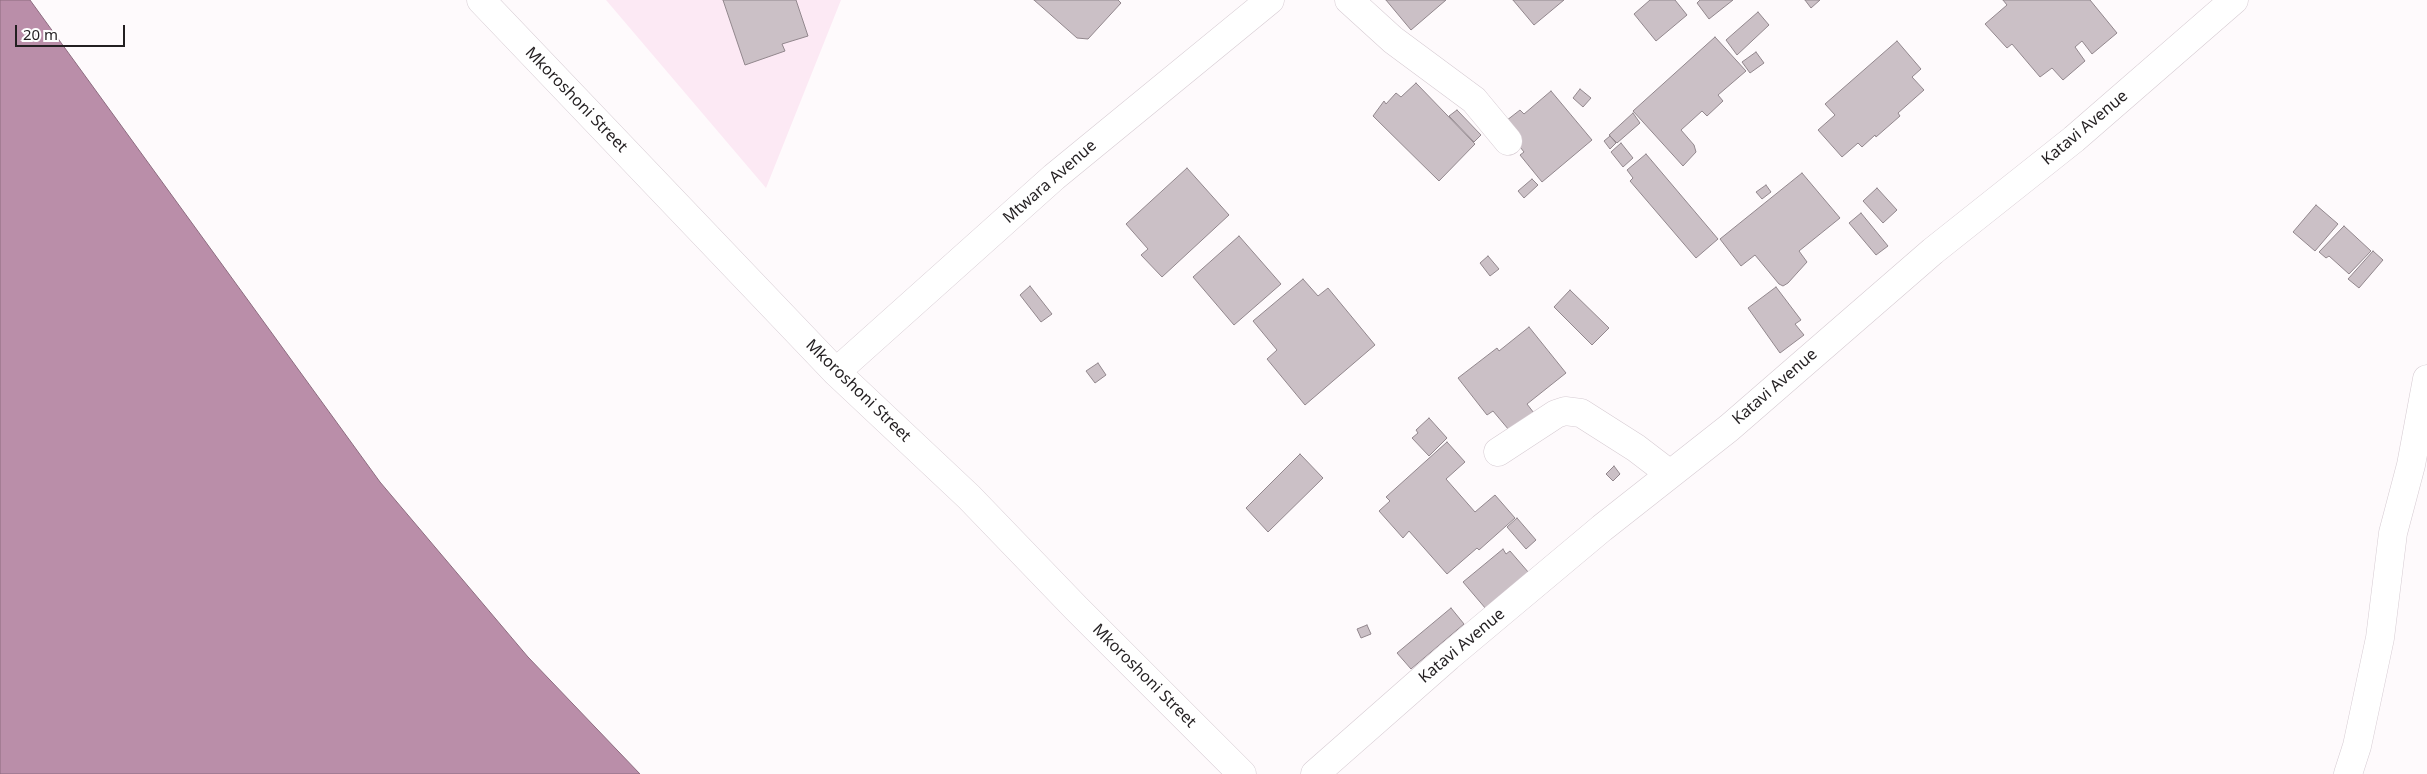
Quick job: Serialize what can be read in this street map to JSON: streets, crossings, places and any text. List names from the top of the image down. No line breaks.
{"streets":{"street":["Mkoroshoni Street","Katavi Avenue","Mtwara Avenue"]},"crossings":[["Mkoroshoni Street","Mtwara Avenue"]],"scale_bar":"20 m"}
